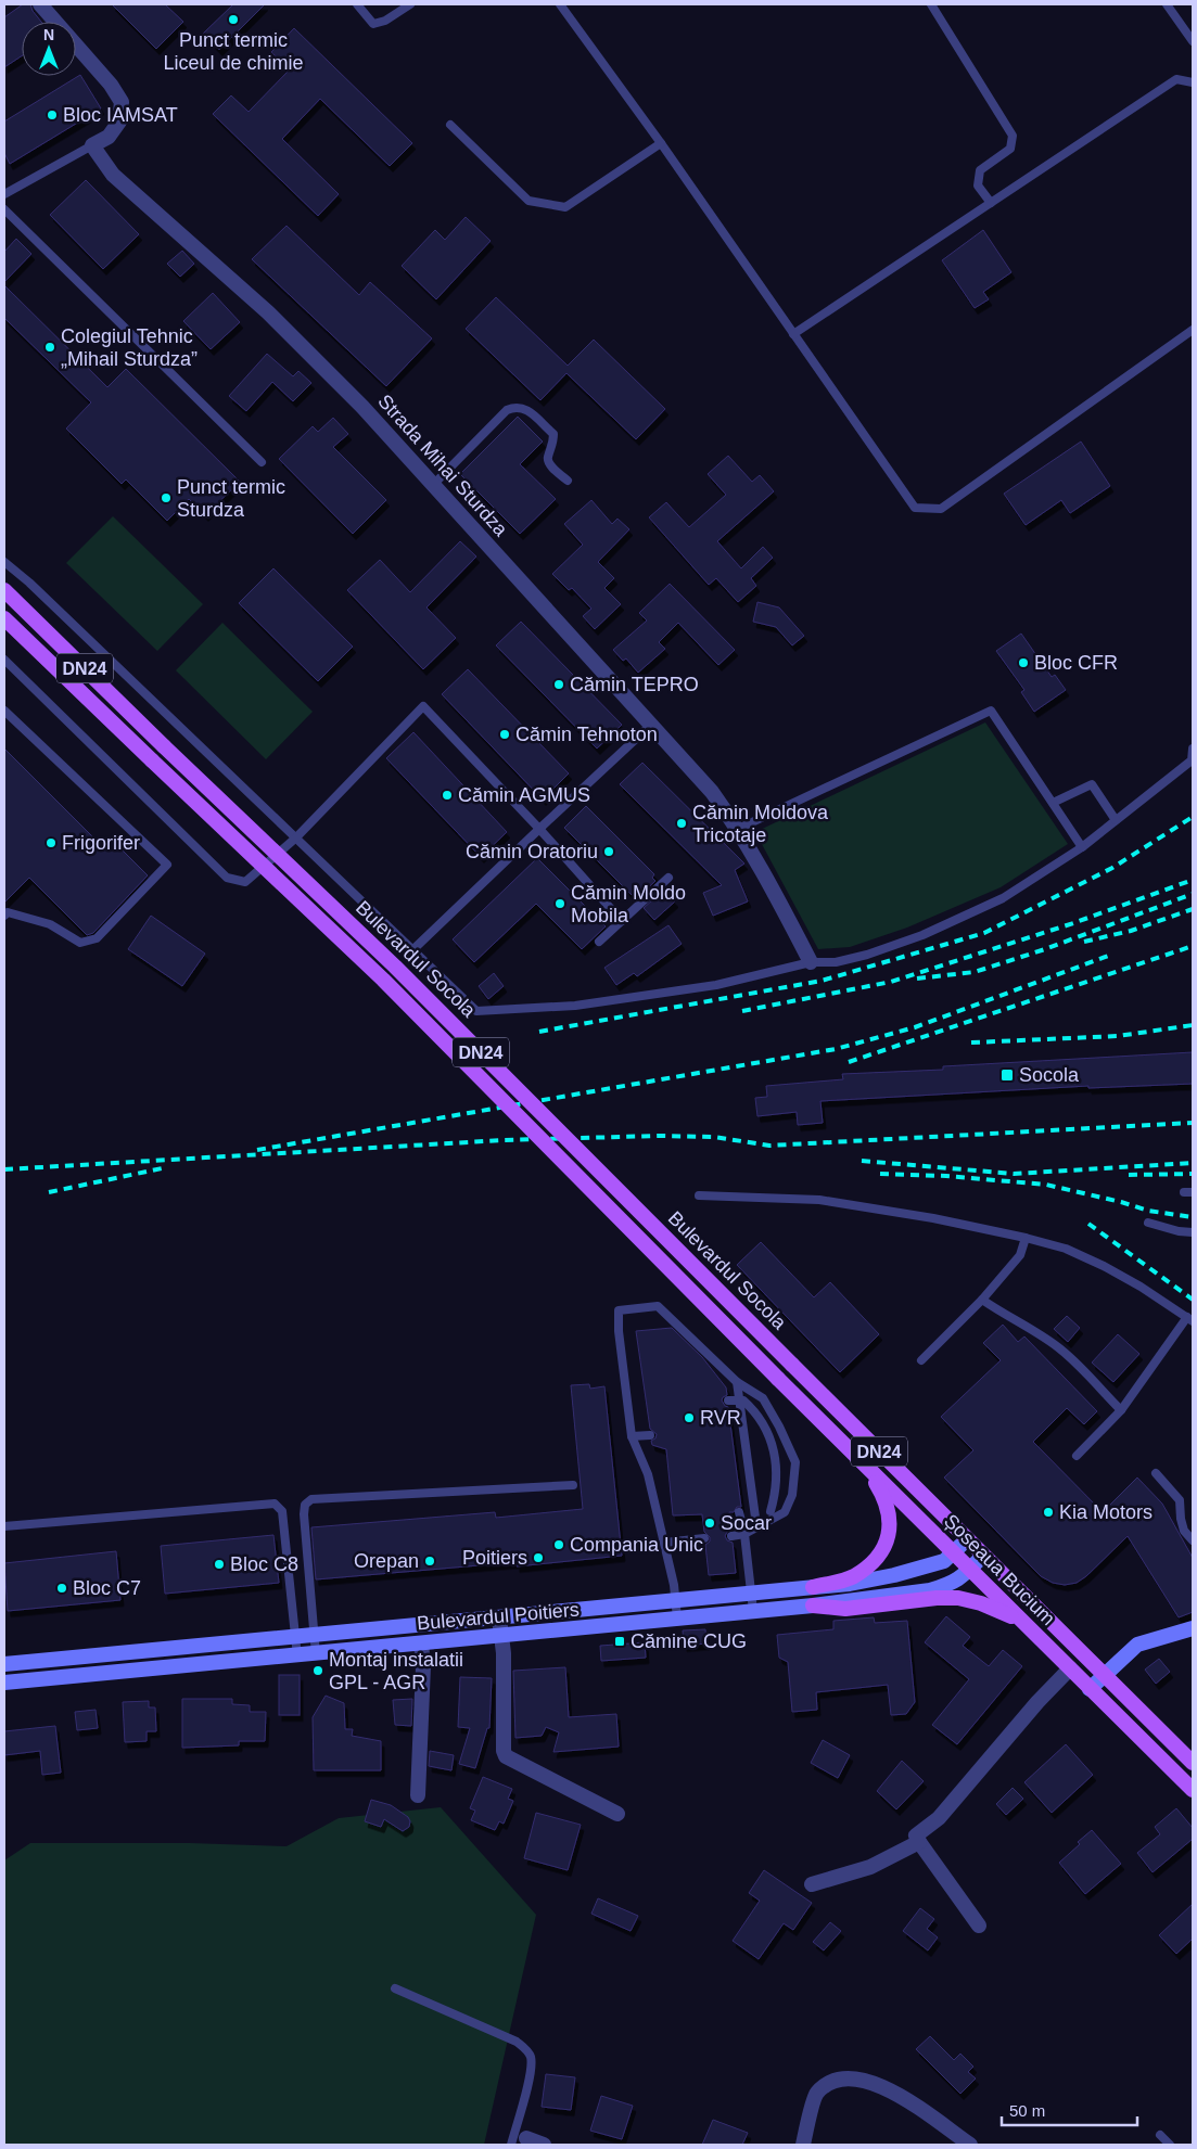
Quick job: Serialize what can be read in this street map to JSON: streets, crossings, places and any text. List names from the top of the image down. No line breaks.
{"streets":{"main road":["DN24","Bulevardul Socola","Șoseaua Bucium","Bulevardul Poitiers"],"street":["Strada Mihai Sturdza"]},"crossings":[["Bulevardul Socola","Șoseaua Bucium"],["Șoseaua Bucium","Bulevardul Poitiers"]],"places":{"other":["Punct termic Liceul de chimie","Bloc IAMSAT","Colegiul Tehnic „Mihail Sturdza”","Punct termic Sturdza","Bloc CFR","Cămin TEPRO","Cămin Tehnoton","Cămin AGMUS","Cămin Moldova Tricotaje","Frigorifer","Cămin Oratoriu","Cămin Moldo Mobila","RVR","Kia Motors","Socar","Compania Unic","Poitiers","Orepan","Bloc C8","Bloc C7","Montaj instalatii GPL - AGR"],"transit":["Socola","Cămine CUG"]},"scale_bar":"50 m","north":"top"}
